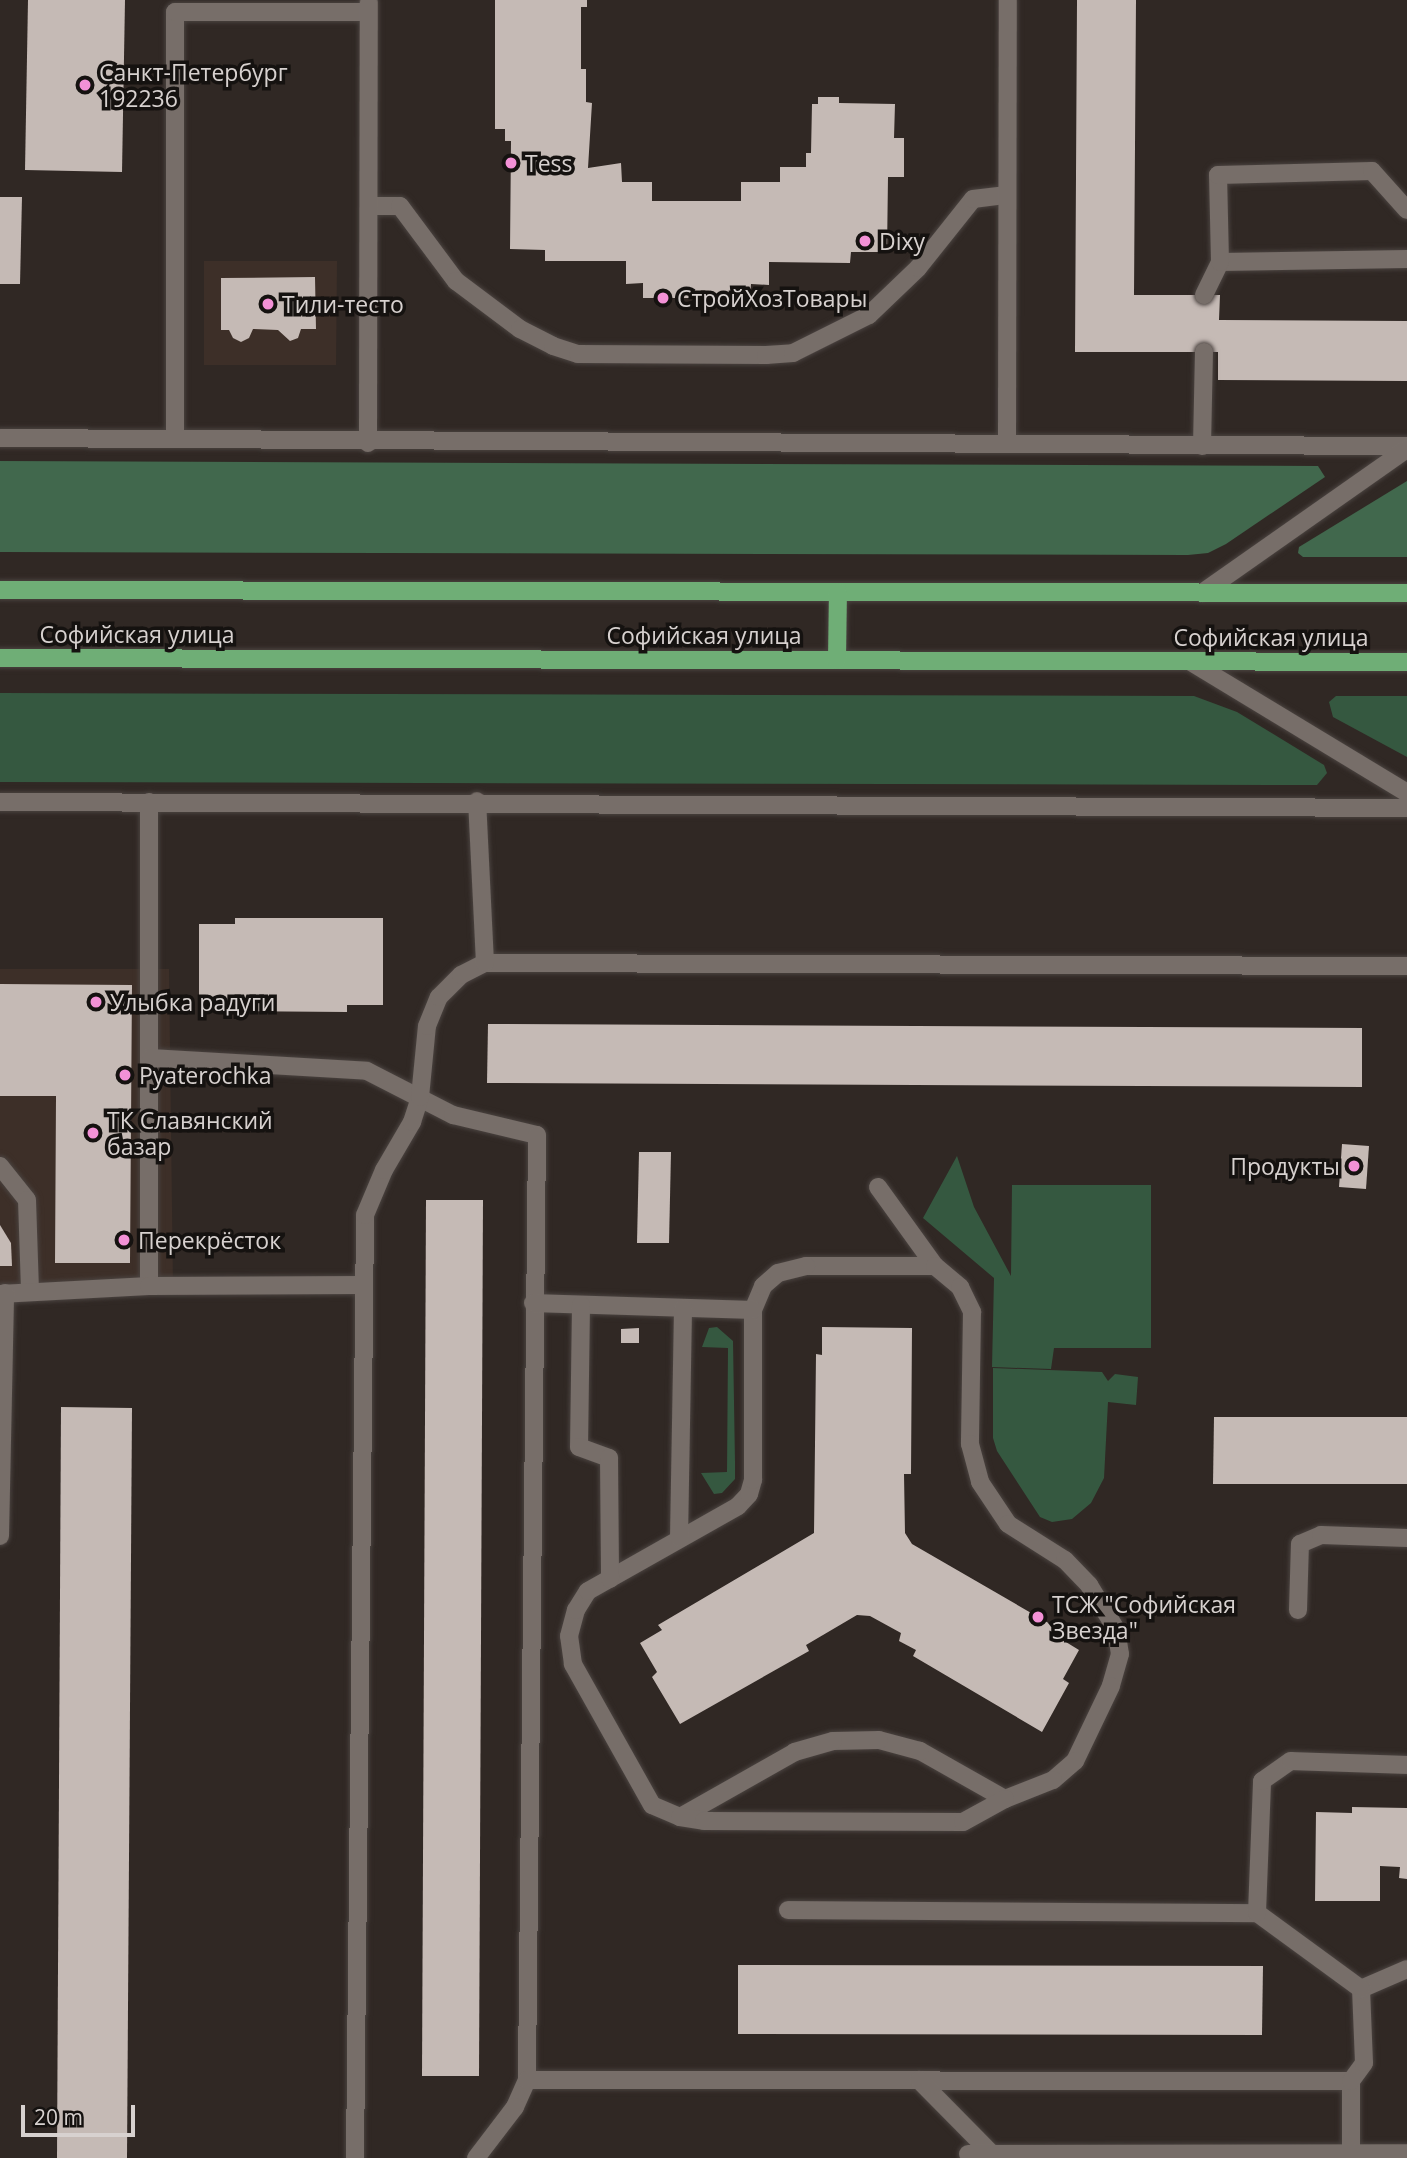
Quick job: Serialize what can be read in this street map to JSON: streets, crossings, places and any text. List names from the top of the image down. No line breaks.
{"streets":{"main road":["Софийская улица"]},"places":["Санкт-Петербург 192236","Tess","Dixy","СтройХозТовары","Тили-тесто","Улыбка радуги","Pyaterochka","ТК Славянский базар","Продукты","Перекрёсток","ТСЖ \"Софийская Звезда\""],"scale_bar":"20 m"}
